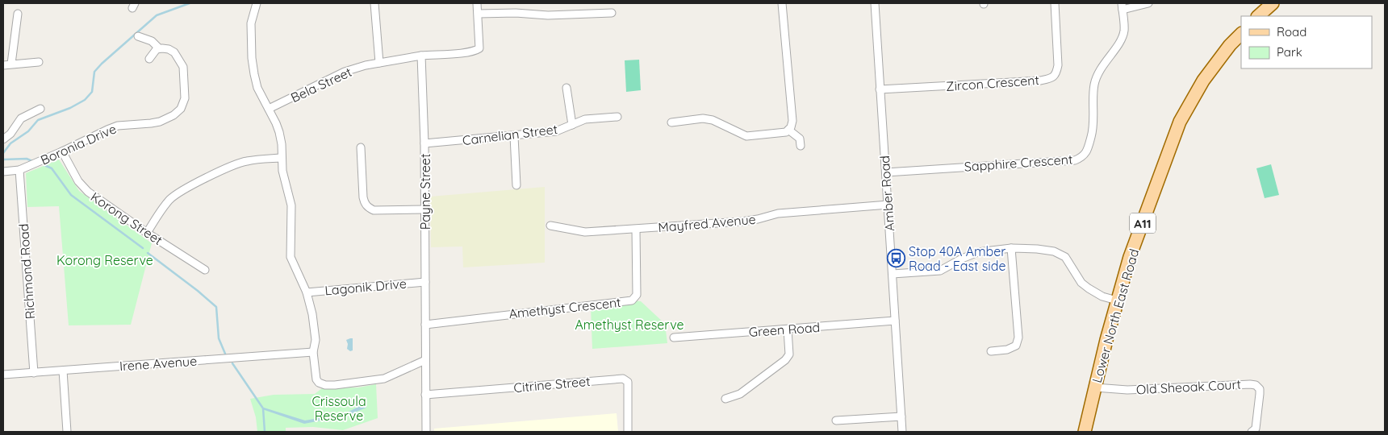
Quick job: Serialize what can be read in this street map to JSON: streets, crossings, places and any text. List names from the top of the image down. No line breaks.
{"streets":{"main road":["A11","Lower North East Road"],"street":["Zircon Crescent","Bela Street","Carnelian Street","Boronia Drive","Sapphire Crescent","Payne Street","Amber Road","Korong Street","Mayfred Avenue","Richmond Road","Lagonik Drive","Amethyst Crescent","Green Road","Irene Avenue","Citrine Street","Old Sheoak Court"]},"crossings":[["Zircon Crescent","Amber Road"],["Bela Street","Payne Street"],["Carnelian Street","Payne Street"],["Boronia Drive","Korong Street"],["Boronia Drive","Richmond Road"],["Sapphire Crescent","Amber Road"],["Payne Street","Lagonik Drive"],["Payne Street","Amethyst Crescent"],["Payne Street","Citrine Street"],["Amber Road","Mayfred Avenue"],["Amber Road","Green Road"],["Mayfred Avenue","Amethyst Crescent"],["Richmond Road","Irene Avenue"],["Lower North East Road","Old Sheoak Court"]],"parks":["Korong Reserve","Amethyst Reserve","Crissoula Reserve"],"places":{"bus stop":["Stop 40A Amber Road - East side"]},"legend":["Road","Park"]}
